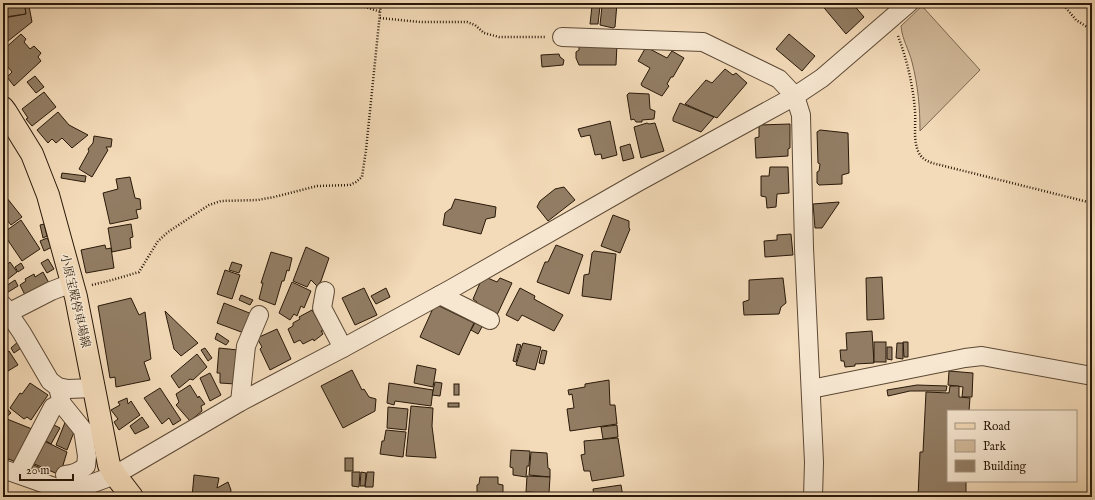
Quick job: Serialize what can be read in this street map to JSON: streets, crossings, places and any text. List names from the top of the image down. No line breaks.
{"streets":{"main road":["小原宝殿停車場線"]},"legend":["Road","Park","Building"],"scale_bar":"20 m"}
